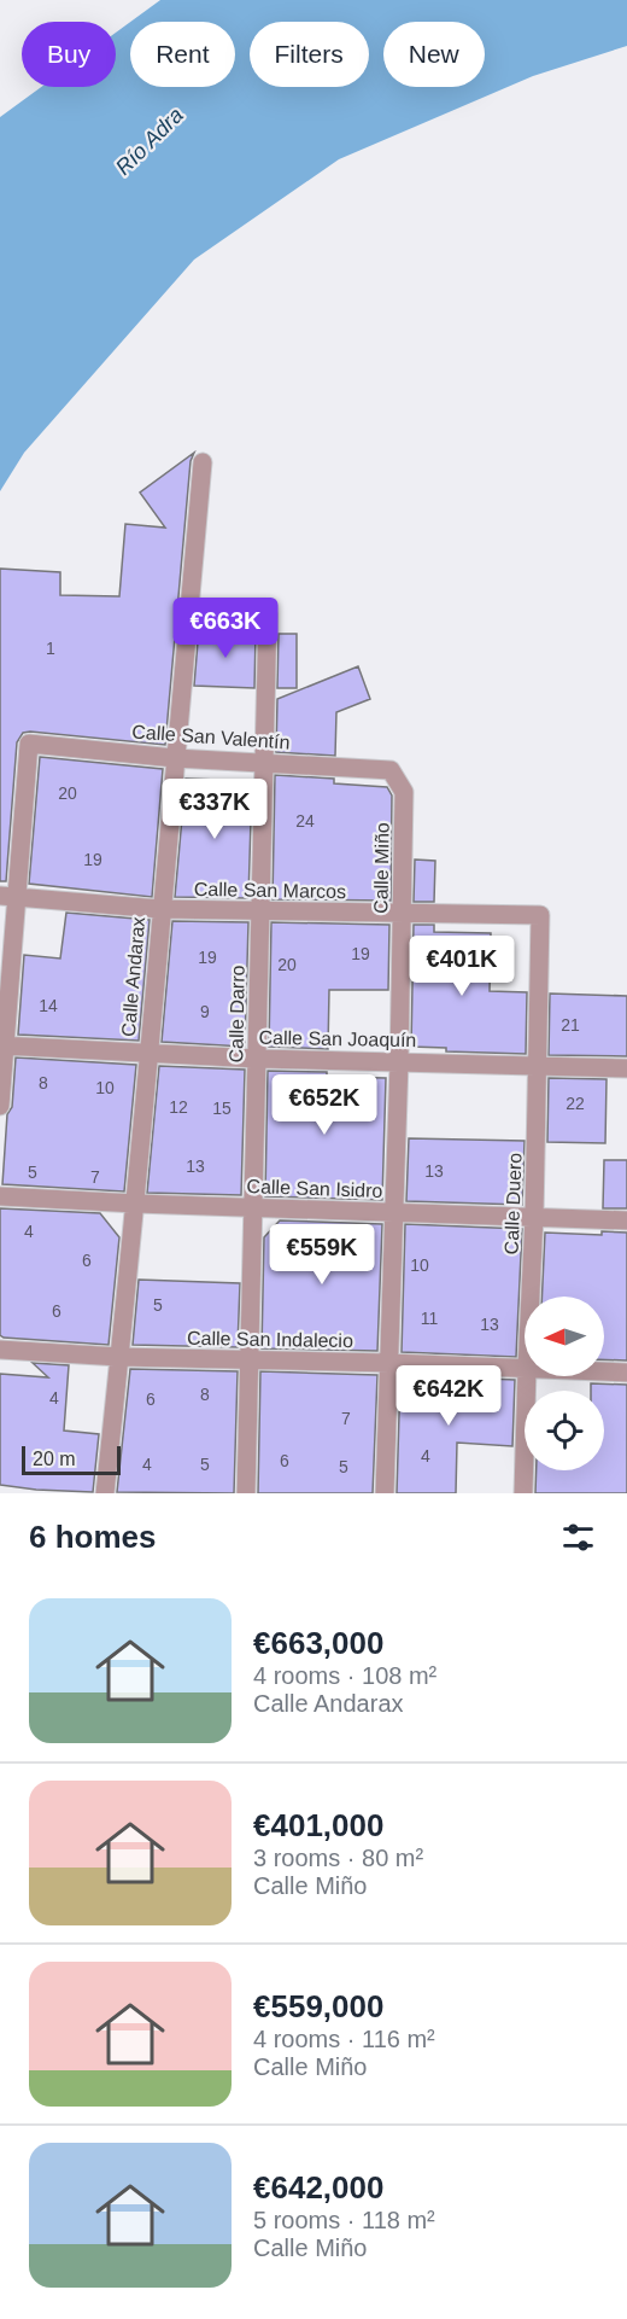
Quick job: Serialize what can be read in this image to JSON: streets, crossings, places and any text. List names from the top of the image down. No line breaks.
{"streets":{"street":["Calle San Valentín","Calle Miño","Calle San Marcos","Calle Andarax","Calle Darro","Calle San Joaquín","Calle San Isidro","Calle Duero","Calle San Indalecio"]},"crossings":[["Calle San Valentín","Calle Miño"],["Calle San Valentín","Calle San Marcos"],["Calle San Valentín","Calle Andarax"],["Calle San Valentín","Calle Darro"],["Calle Miño","Calle San Marcos"],["Calle Miño","Calle San Joaquín"],["Calle Miño","Calle San Isidro"],["Calle Miño","Calle San Indalecio"],["Calle San Marcos","Calle Andarax"],["Calle San Marcos","Calle Darro"],["Calle San Marcos","Calle Duero"],["Calle Andarax","Calle Darro"],["Calle Andarax","Calle San Joaquín"],["Calle Andarax","Calle San Isidro"],["Calle Andarax","Calle San Indalecio"],["Calle Darro","Calle San Joaquín"],["Calle Darro","Calle San Isidro"],["Calle Darro","Calle San Indalecio"],["Calle San Joaquín","Calle Duero"],["Calle San Isidro","Calle Duero"]],"water":["Río Adra"],"house_numbers":["1","20","24","19","19","19","20","14","9","21","8","10","22","12","15","13","13","5","7","4","6","10","5","6","11","13","8","4","6","7","4","6","4","5","5"],"scale_bar":"20 m","north":"left","page":{"chip":["Buy","Rent","Filters","New"],"price":["€663K","€337K","€401K","€652K","€559K","€642K"],"scale":"20 m","heading":"6 homes","list":[{"name":"€663,000","note":"4 rooms · 108 m² · Calle Andarax"},{"name":"€401,000","note":"3 rooms · 80 m² · Calle Miño"},{"name":"€559,000","note":"4 rooms · 116 m² · Calle Miño"},{"name":"€642,000","note":"5 rooms · 118 m² · Calle Miño"}]}}
